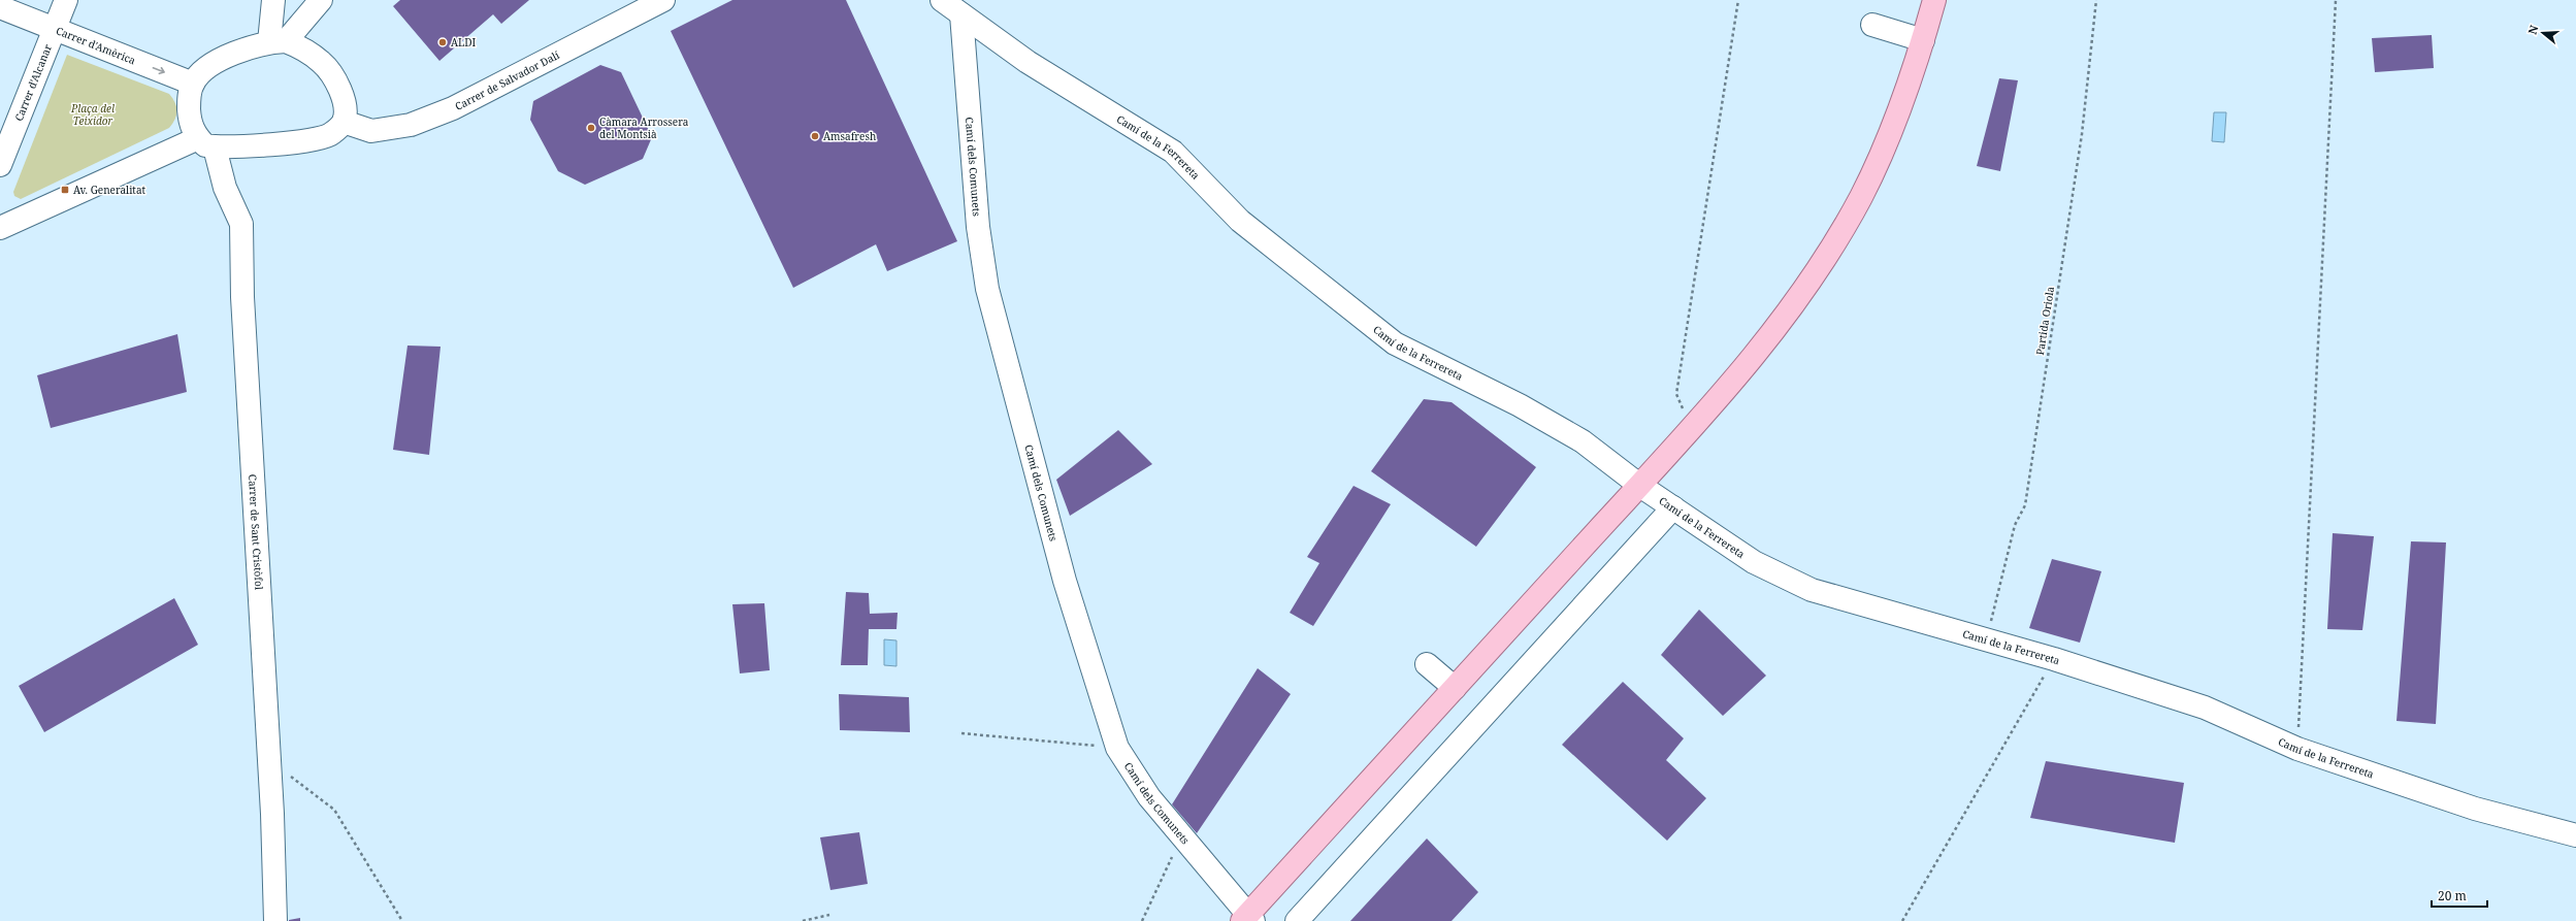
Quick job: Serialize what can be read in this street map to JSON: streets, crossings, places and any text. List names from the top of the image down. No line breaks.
{"streets":{"street":["Carrer d'Amèrica","Carrer de Salvador Dalí","Carrer d'Alcanar","Camí de la Ferrereta","Camí dels Comunets","Carrer de Sant Cristòfol"],"path":["Partida Oriola"]},"crossings":[["Carrer d'Amèrica","Carrer de Salvador Dalí"],["Carrer d'Amèrica","Carrer d'Alcanar"],["Carrer d'Amèrica","Carrer de Sant Cristòfol"],["Carrer de Salvador Dalí","Carrer de Sant Cristòfol"],["Camí de la Ferrereta","Camí dels Comunets"],["Camí de la Ferrereta","Partida Oriola"]],"one_way":["Carrer d'Amèrica"],"parks":["Plaça del Teixidor"],"places":{"other":["ALDI","Càmara Arrossera del Montsià","Amsafresh"],"transit":["Av. Generalitat"]},"scale_bar":"20 m","north":"left"}
